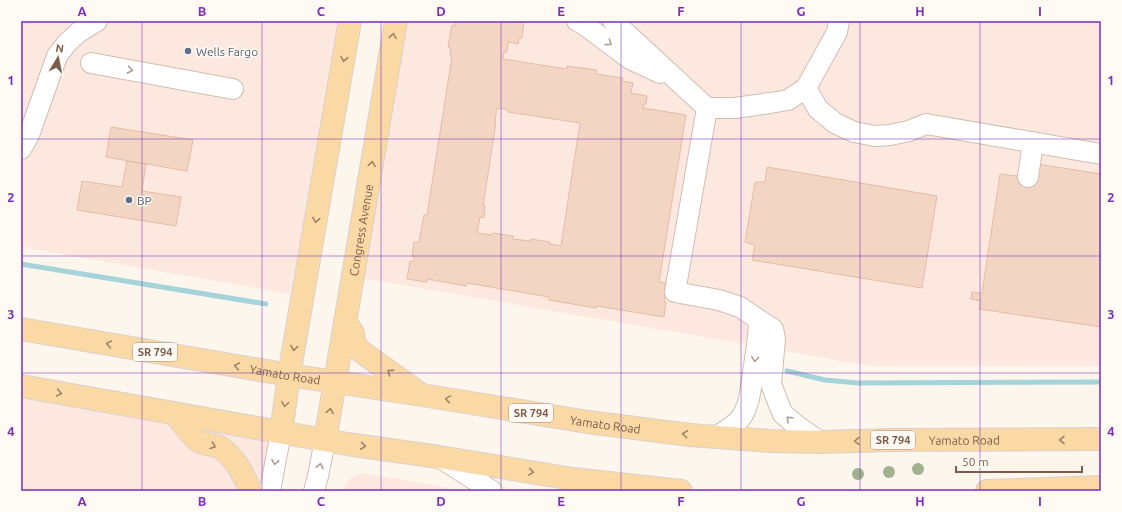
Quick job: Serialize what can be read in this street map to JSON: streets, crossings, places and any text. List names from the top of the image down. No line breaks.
{"streets":{"main road":["Congress Avenue","SR 794","Yamato Road"]},"crossings":[["Congress Avenue","Yamato Road"]],"places":["Wells Fargo","BP"],"scale_bar":"50 m","north":"top","grid":{"columns":["A","B","C","D","E","F","G","H","I"],"rows":["1","2","3","4"]}}
